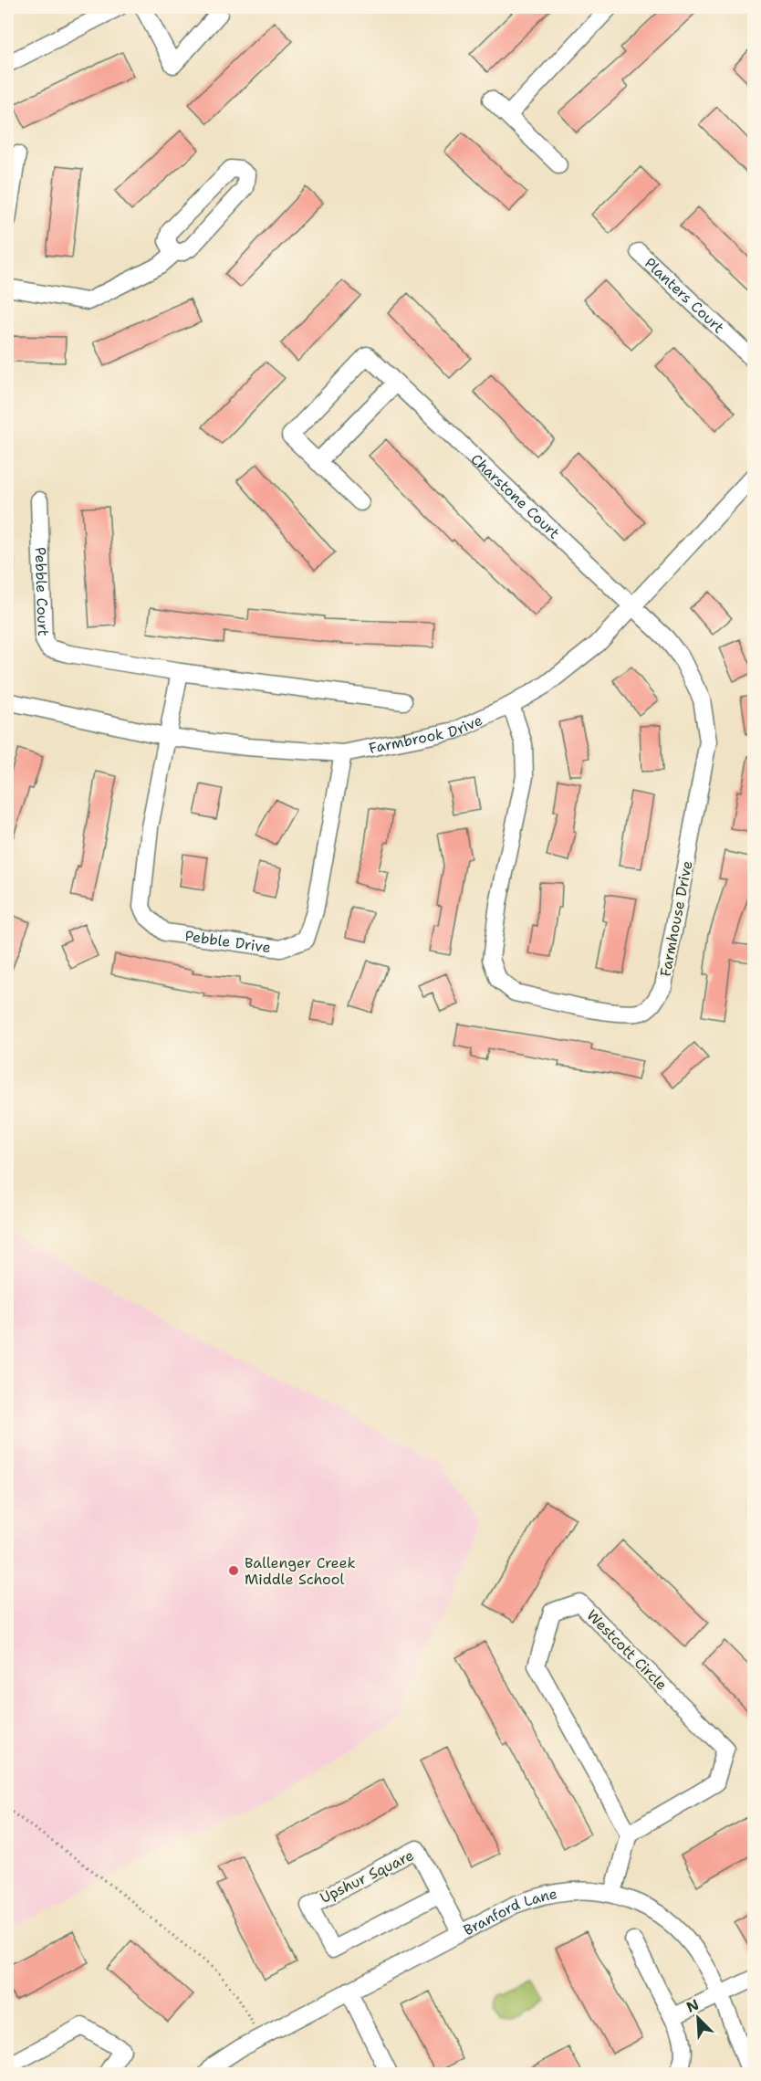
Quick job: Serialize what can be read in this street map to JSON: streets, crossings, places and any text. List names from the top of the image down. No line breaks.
{"streets":{"street":["Planters Court","Charstone Court","Pebble Court","Farmbrook Drive","Farmhouse Drive","Pebble Drive","Westcott Circle","Upshur Square","Branford Lane"]},"crossings":[["Charstone Court","Farmbrook Drive"],["Charstone Court","Farmhouse Drive"],["Farmbrook Drive","Farmhouse Drive"],["Farmbrook Drive","Pebble Drive"],["Upshur Square","Branford Lane"]],"places":["Ballenger Creek Middle School"],"north":"top left"}
